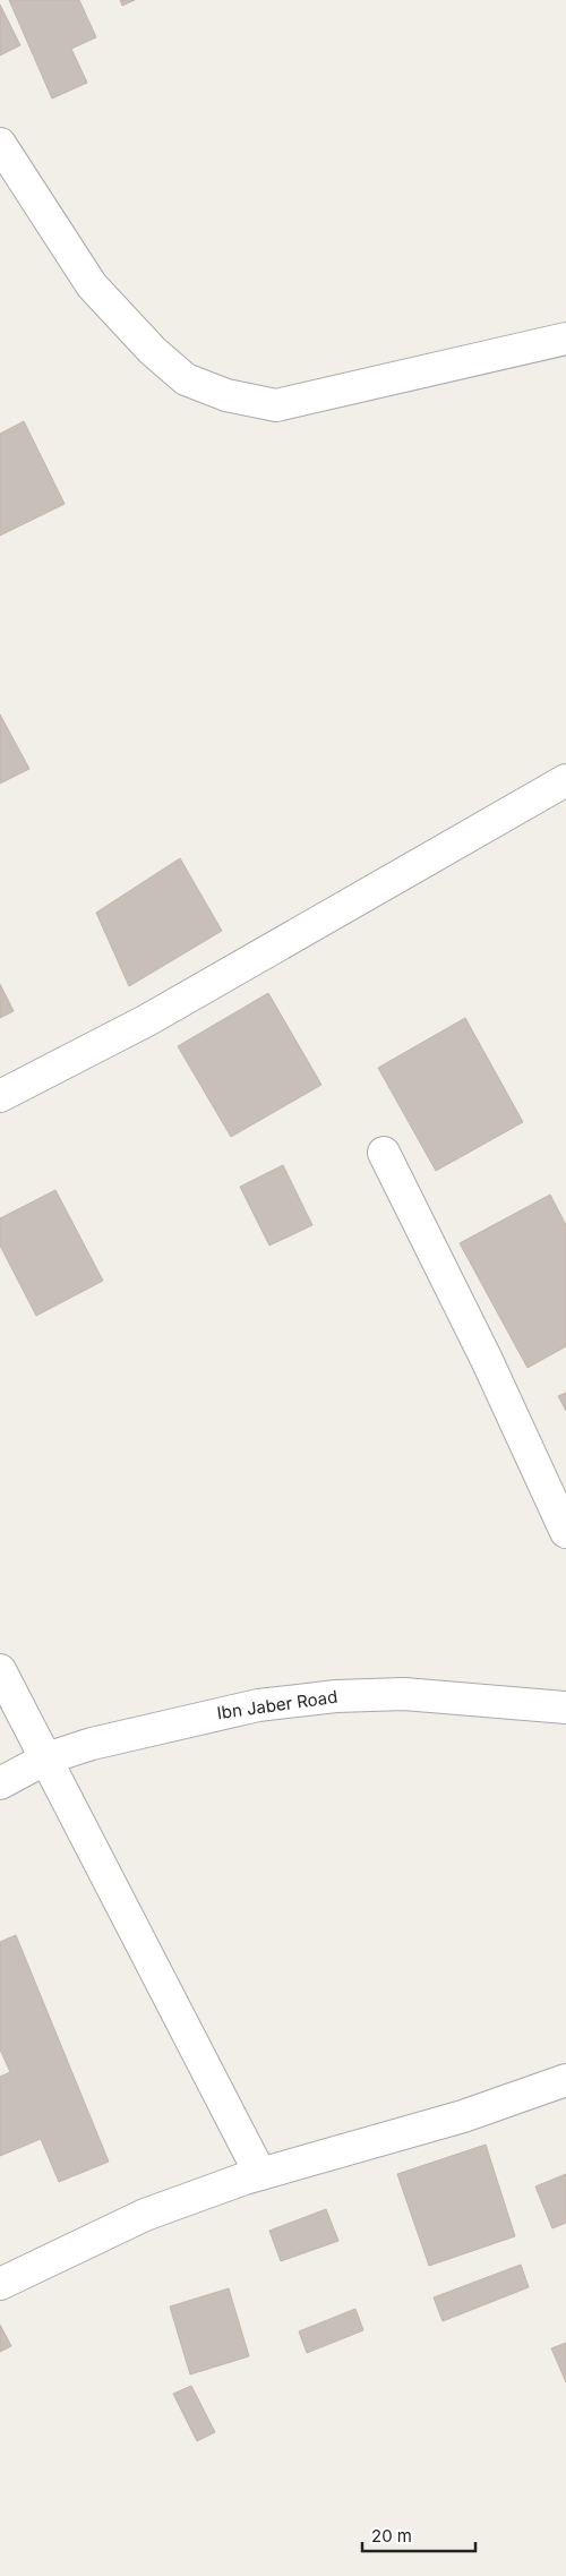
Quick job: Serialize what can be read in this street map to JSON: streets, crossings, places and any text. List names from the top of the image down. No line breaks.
{"streets":{"street":["Ibn Jaber Road"]},"scale_bar":"20 m"}
